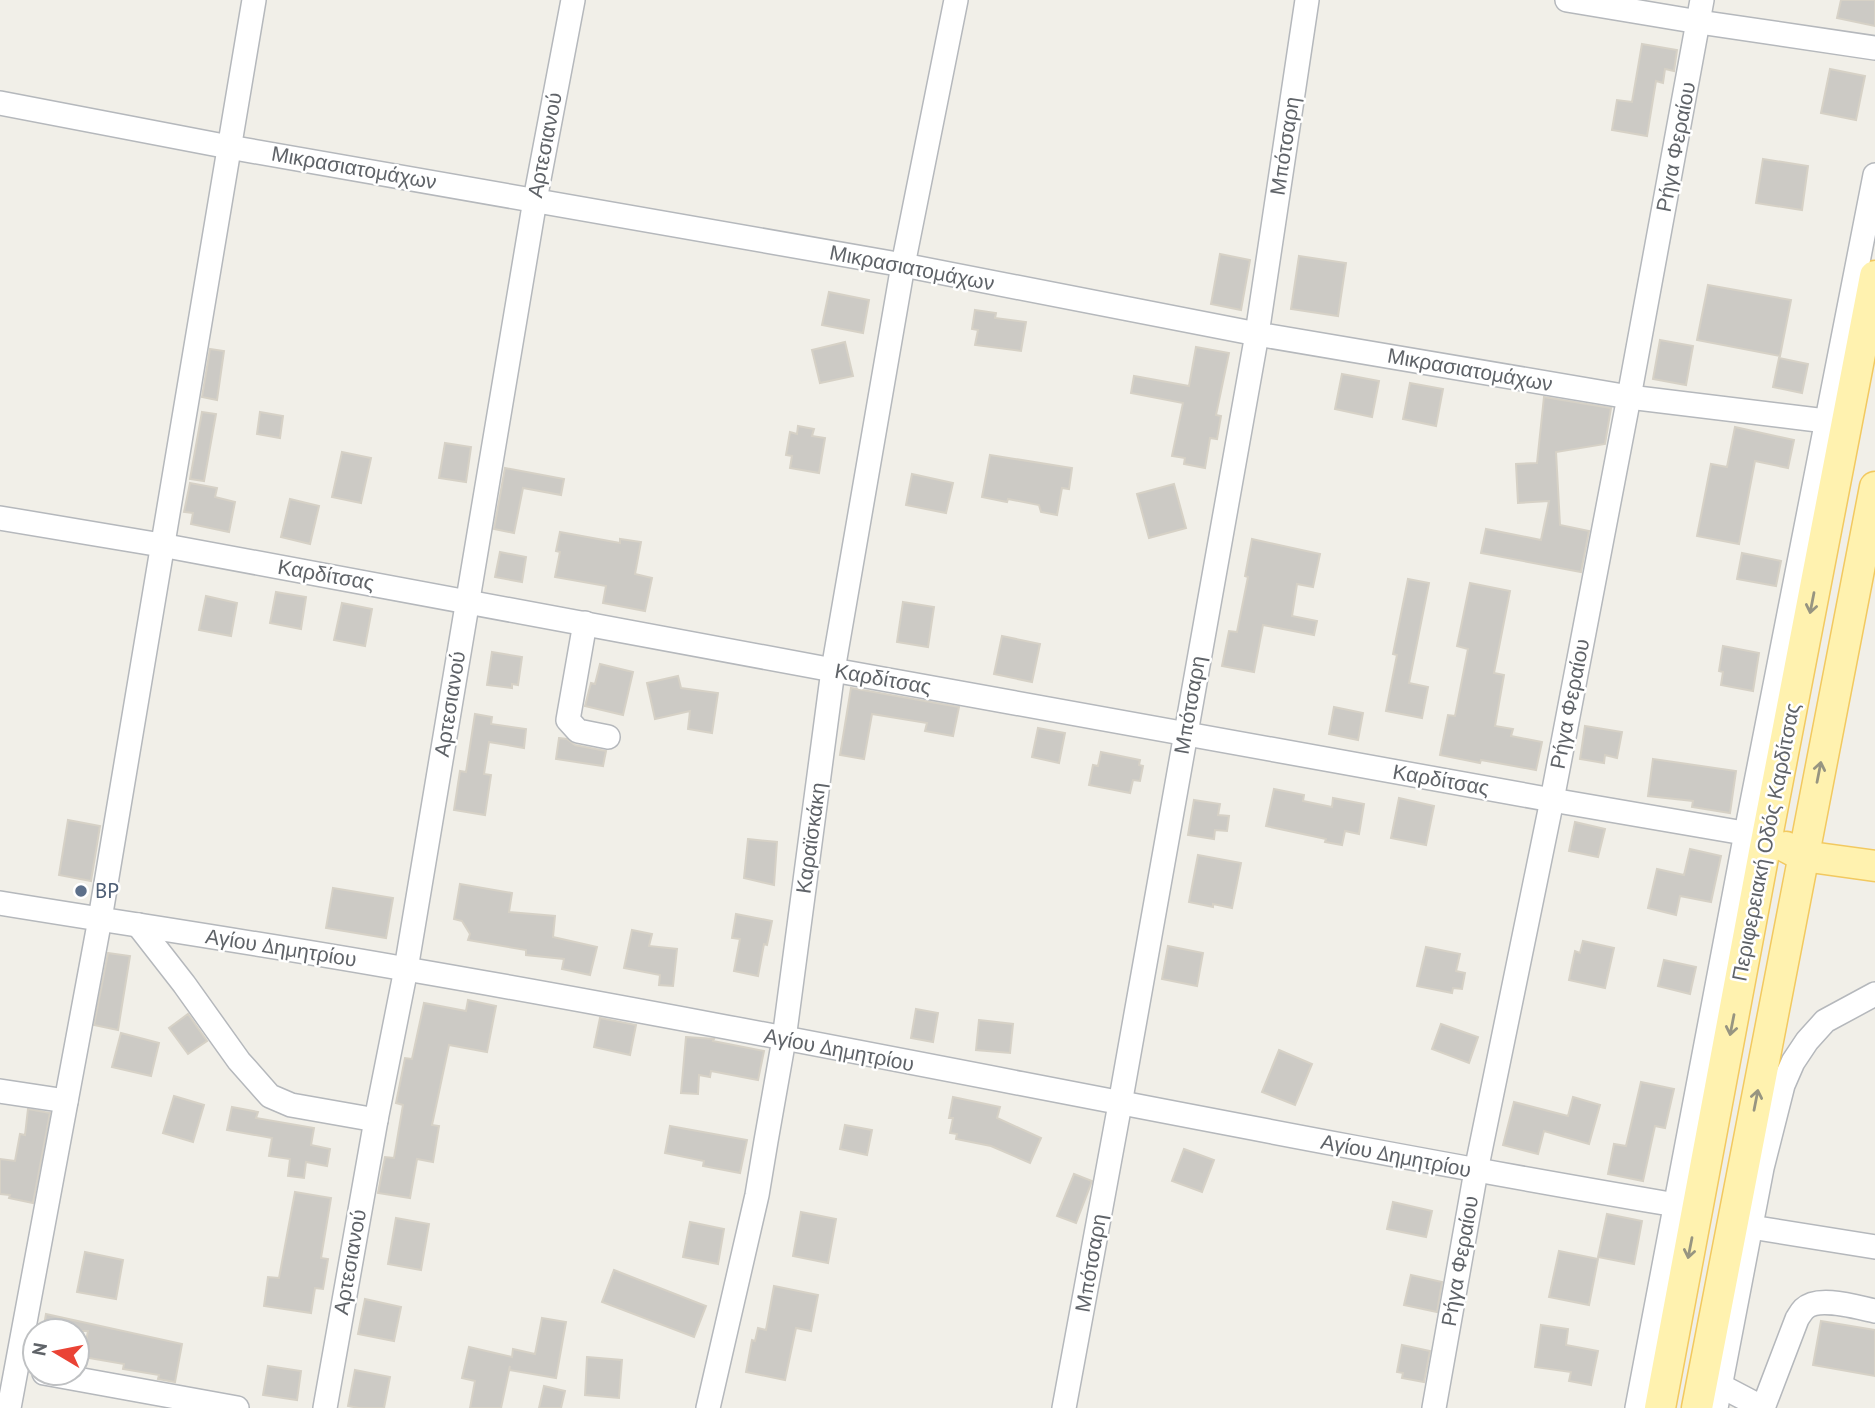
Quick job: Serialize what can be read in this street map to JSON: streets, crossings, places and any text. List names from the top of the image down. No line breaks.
{"streets":{"main road":["Περιφερειακή Οδός Καρδίτσας"],"street":["Αρτεσιανού","Μπότσαρη","Ρήγα Φεραίου","Μικρασιατομάχων","Καρδίτσας","Καραϊσκάκη","Αγίου Δημητρίου"]},"crossings":[["Αρτεσιανού","Μικρασιατομάχων"],["Αρτεσιανού","Καρδίτσας"],["Αρτεσιανού","Αγίου Δημητρίου"],["Μπότσαρη","Μικρασιατομάχων"],["Μπότσαρη","Καρδίτσας"],["Μπότσαρη","Αγίου Δημητρίου"],["Ρήγα Φεραίου","Μικρασιατομάχων"],["Ρήγα Φεραίου","Καρδίτσας"],["Ρήγα Φεραίου","Αγίου Δημητρίου"],["Μικρασιατομάχων","Καραϊσκάκη"],["Καρδίτσας","Καραϊσκάκη"],["Καρδίτσας","Περιφερειακή Οδός Καρδίτσας"],["Καραϊσκάκη","Αγίου Δημητρίου"]],"places":["BP"],"north":"left"}
